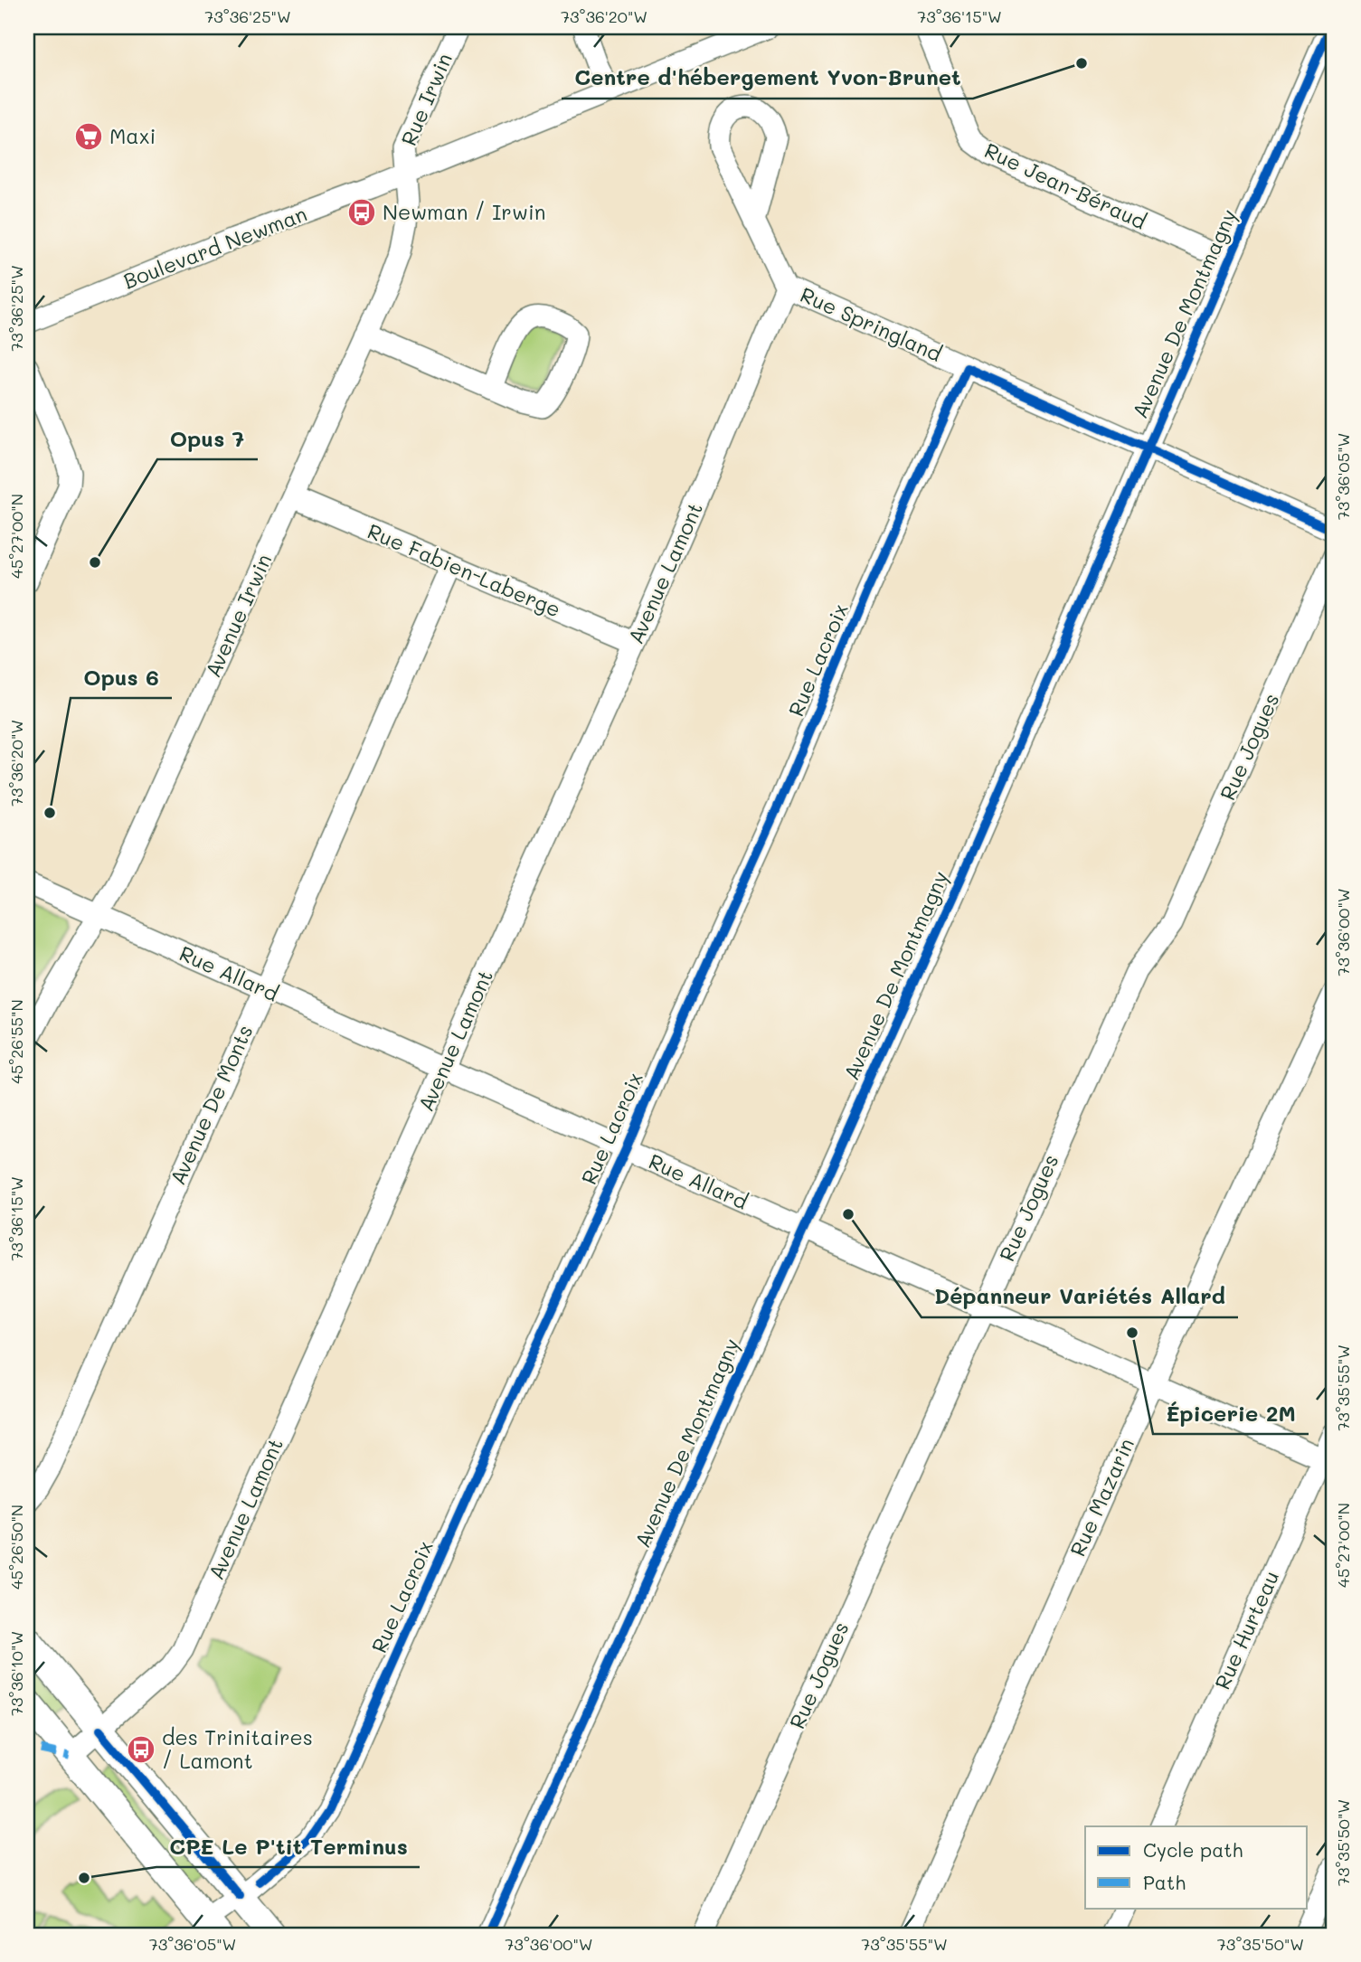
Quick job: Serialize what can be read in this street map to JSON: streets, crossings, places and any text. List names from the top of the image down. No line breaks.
{"streets":{"street":["Rue Irwin","Rue Jean-Béraud","Boulevard Newman","Avenue De Montmagny","Rue Springland","Rue Fabien-Laberge","Avenue Lamont","Avenue Irwin","Rue Lacroix","Rue Jogues","Rue Allard","Avenue De Monts","Rue Mazarin","Rue Hurteau"]},"crossings":[["Rue Irwin","Boulevard Newman"],["Rue Irwin","Avenue Irwin"],["Boulevard Newman","Avenue Irwin"],["Avenue De Montmagny","Rue Springland"],["Avenue De Montmagny","Rue Allard"],["Rue Springland","Avenue Lamont"],["Rue Springland","Rue Lacroix"],["Rue Fabien-Laberge","Avenue Lamont"],["Rue Fabien-Laberge","Avenue Irwin"],["Rue Fabien-Laberge","Avenue De Monts"],["Avenue Lamont","Rue Allard"],["Avenue Irwin","Rue Allard"],["Rue Lacroix","Rue Allard"],["Rue Jogues","Rue Allard"],["Rue Allard","Avenue De Monts"],["Rue Allard","Rue Mazarin"],["Rue Allard","Rue Hurteau"]],"places":{"other":["Centre d'hébergement Yvon-Brunet","Opus 7","Opus 6","Dépanneur Variétés Allard","Épicerie 2M","CPE Le P'tit Terminus"],"supermarket":["Maxi"],"bus stop":["Newman / Irwin","des Trinitaires / Lamont"]},"legend":["Cycle path","Path"],"coordinates":["73°36'25\"W","73°36'20\"W","73°36'15\"W","73°36'05\"W","45°27'00\"N","73°36'00\"W","45°26'55\"N","73°35'55\"W","45°26'50\"N","73°36'10\"W","73°35'50\"W"]}
